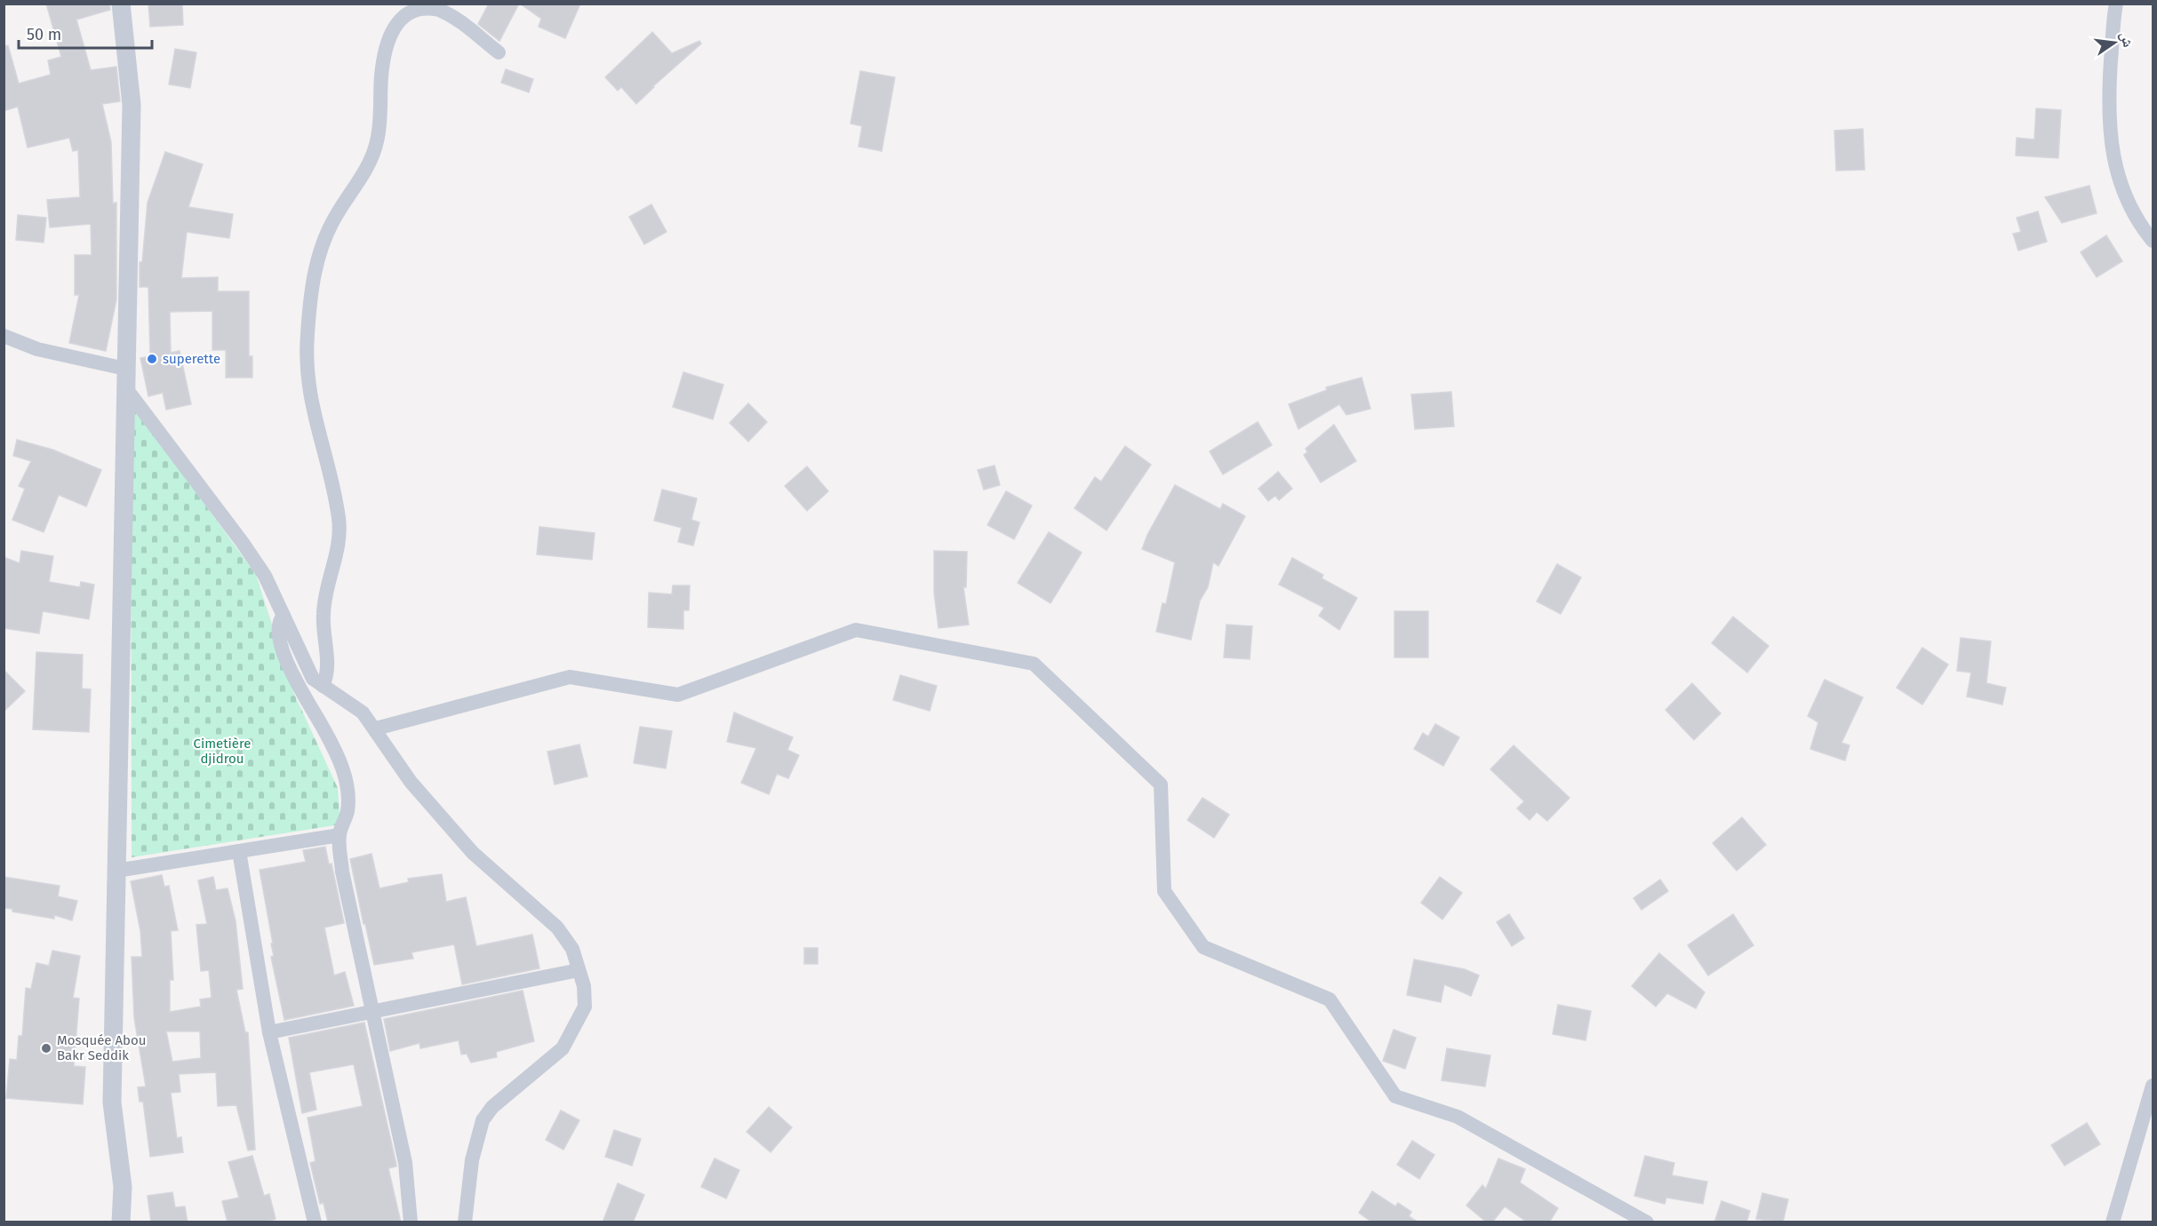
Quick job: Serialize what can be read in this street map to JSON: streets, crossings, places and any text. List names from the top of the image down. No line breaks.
{"parks":["Cimetière djidrou"],"places":["superette","Mosquée Abou Bakr Seddik"],"scale_bar":"50 m","north":"right"}
